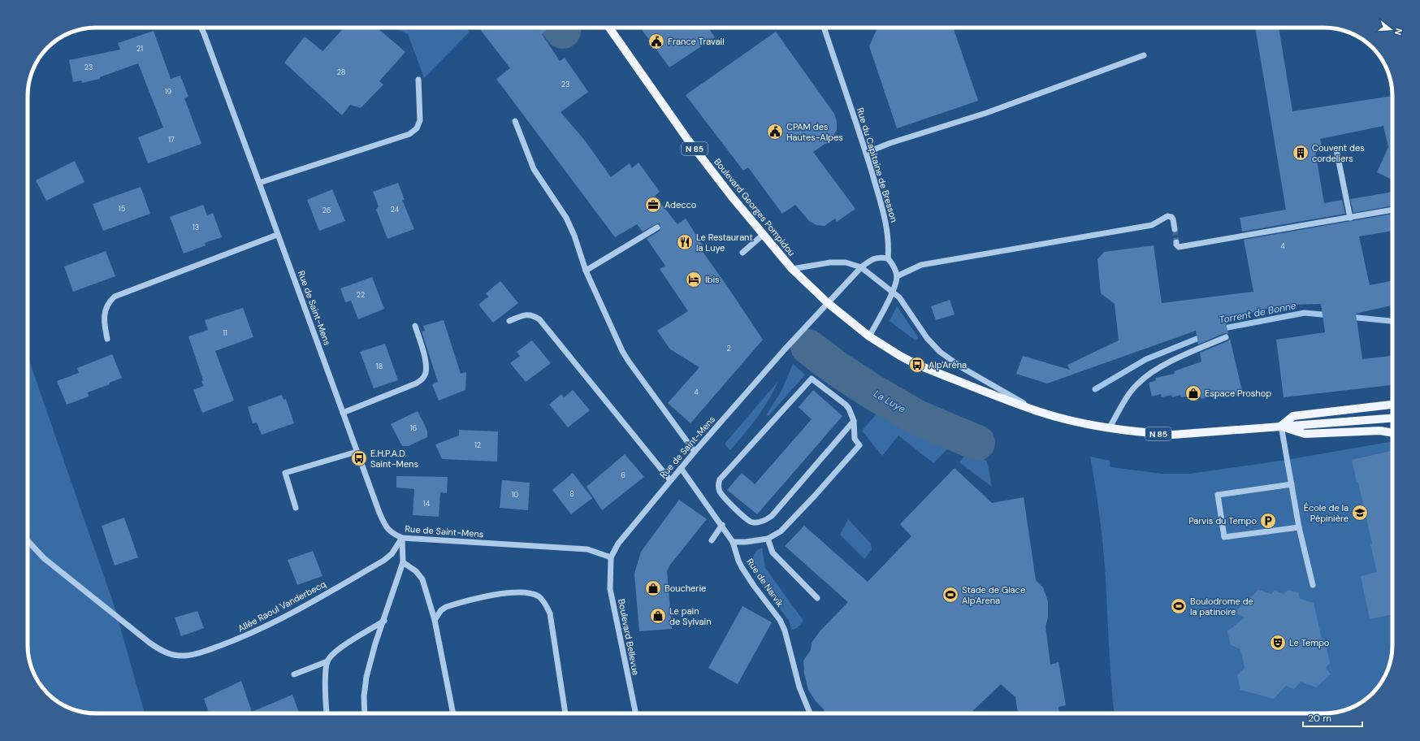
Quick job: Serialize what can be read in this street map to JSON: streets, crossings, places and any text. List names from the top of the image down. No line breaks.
{"streets":{"main road":["N 85","Boulevard Georges Pompidou"],"street":["Rue du Capitaine de Bresson","Rue de Saint-Mens","Rue de Narvik","Allée Raoul Vanderbecq","Boulevard Bellevue"]},"crossings":[["N 85","Boulevard Georges Pompidou"],["N 85","Rue de Saint-Mens"],["Boulevard Georges Pompidou","Rue de Saint-Mens"],["Rue de Saint-Mens","Rue de Narvik"],["Rue de Saint-Mens","Allée Raoul Vanderbecq"],["Rue de Saint-Mens","Boulevard Bellevue"]],"water":["Torrent de Bonne","La Luye"],"places":{"public building":["France Travail","CPAM des Hautes-Alpes"],"building":["Couvent des cordeliers"],"office":["Adecco"],"restaurant":["Le Restaurant la Luye"],"hotel":["Ibis"],"bus stop":["Alp'Aréna","E.H.P.A.D. Saint-Mens"],"shop":["Espace Proshop","Boucherie","Le pain de Sylvain"],"school or university":["École de la Pépinière"],"parking":["Parvis du Tempo"],"sports":["Stade de Glace Alp'Arena","Boulodrome de la patinoire"],"theatre":["Le Tempo"]},"house_numbers":["21","23","28","23","19","17","15","24","26","13","4","22","11","2","18","4","16","12","6","8","10","14"],"scale_bar":"20 m","north":"right"}
